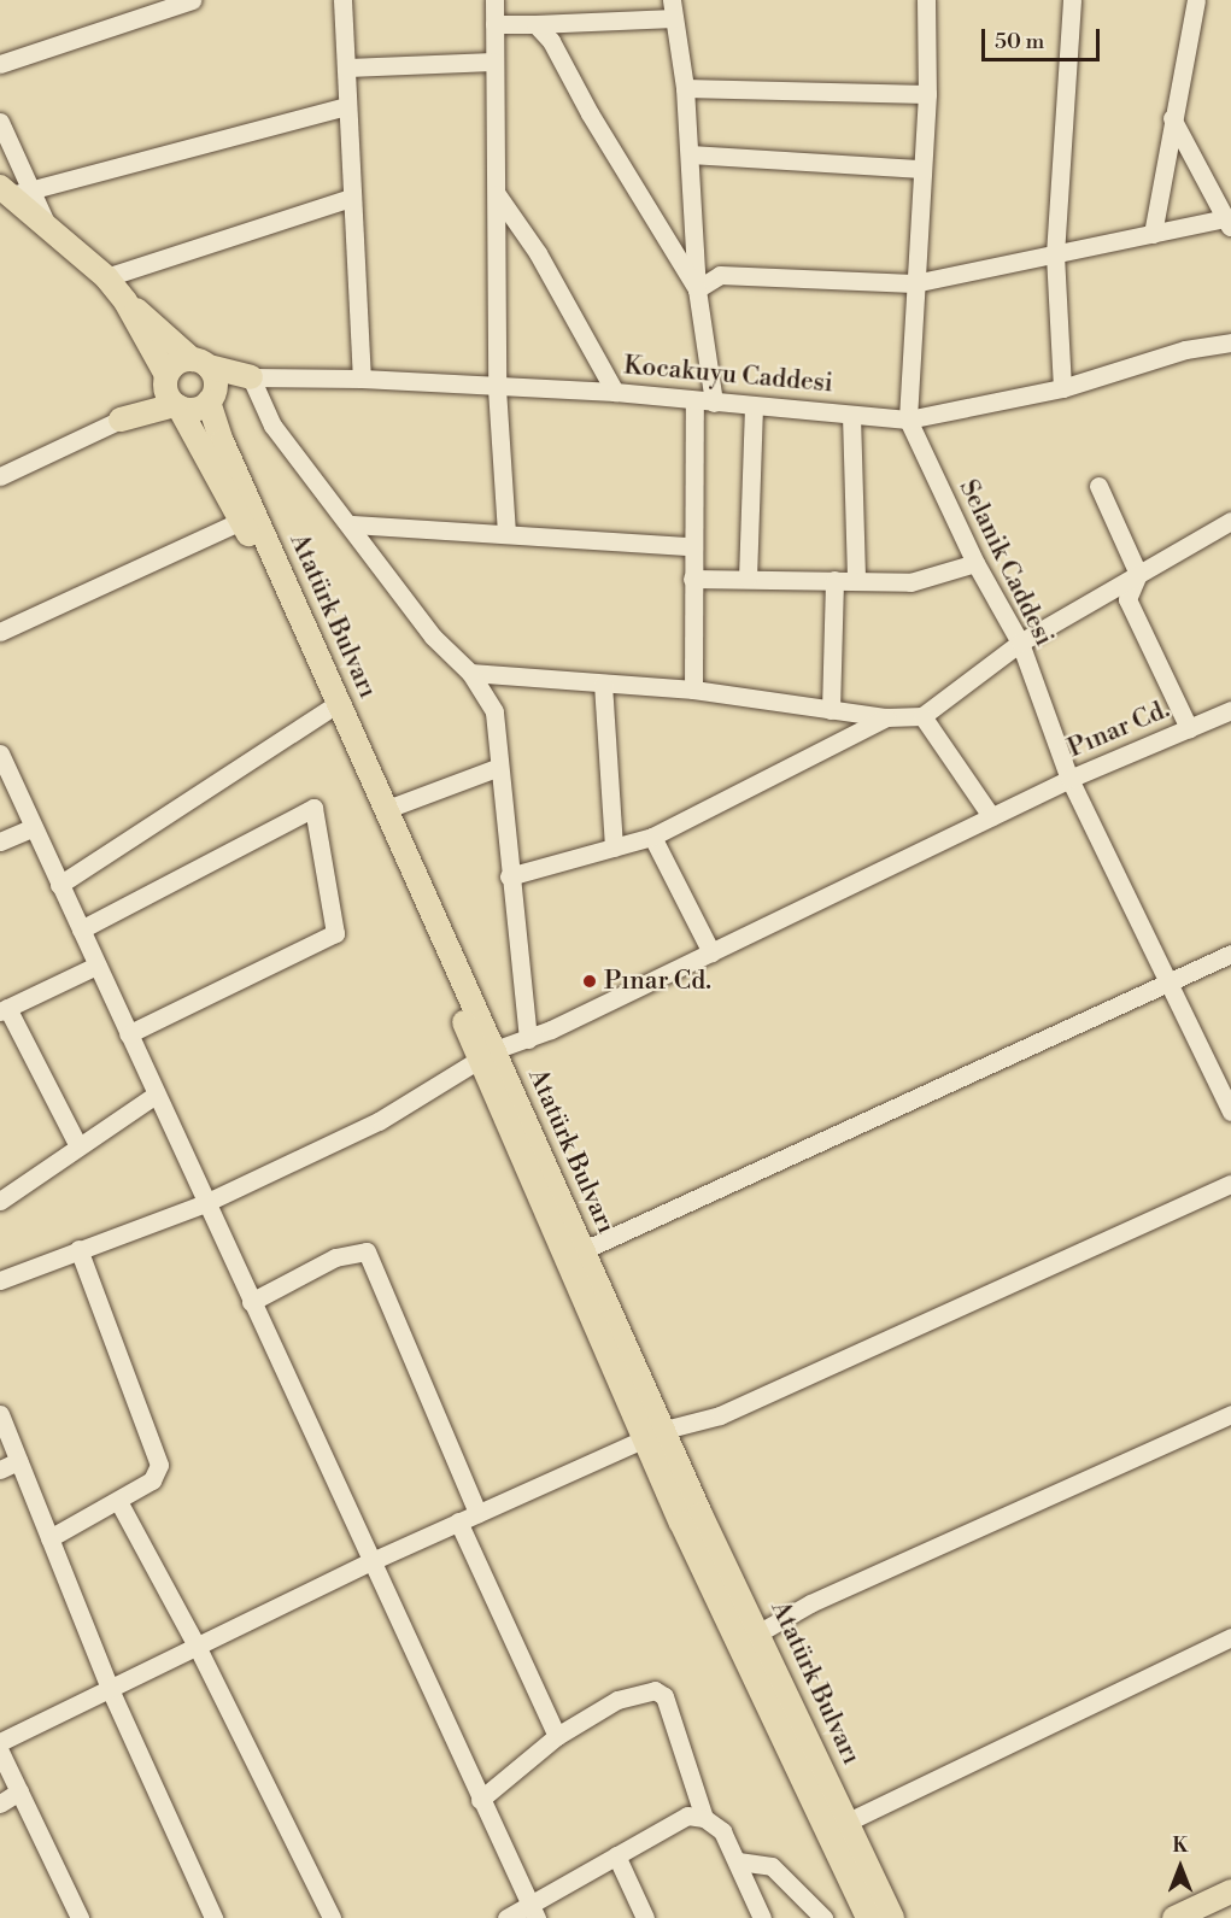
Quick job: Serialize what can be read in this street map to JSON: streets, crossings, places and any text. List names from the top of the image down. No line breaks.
{"streets":{"main road":["Kocakuyu Caddesi","Atatürk Bulvarı"],"street":["Selanik Caddesi","Pınar Cd."]},"crossings":[["Kocakuyu Caddesi","Selanik Caddesi"],["Kocakuyu Caddesi","Atatürk Bulvarı"],["Selanik Caddesi","Pınar Cd."],["Atatürk Bulvarı","Pınar Cd."]],"places":["Pınar Cd."],"scale_bar":"50 m","north":"top"}
